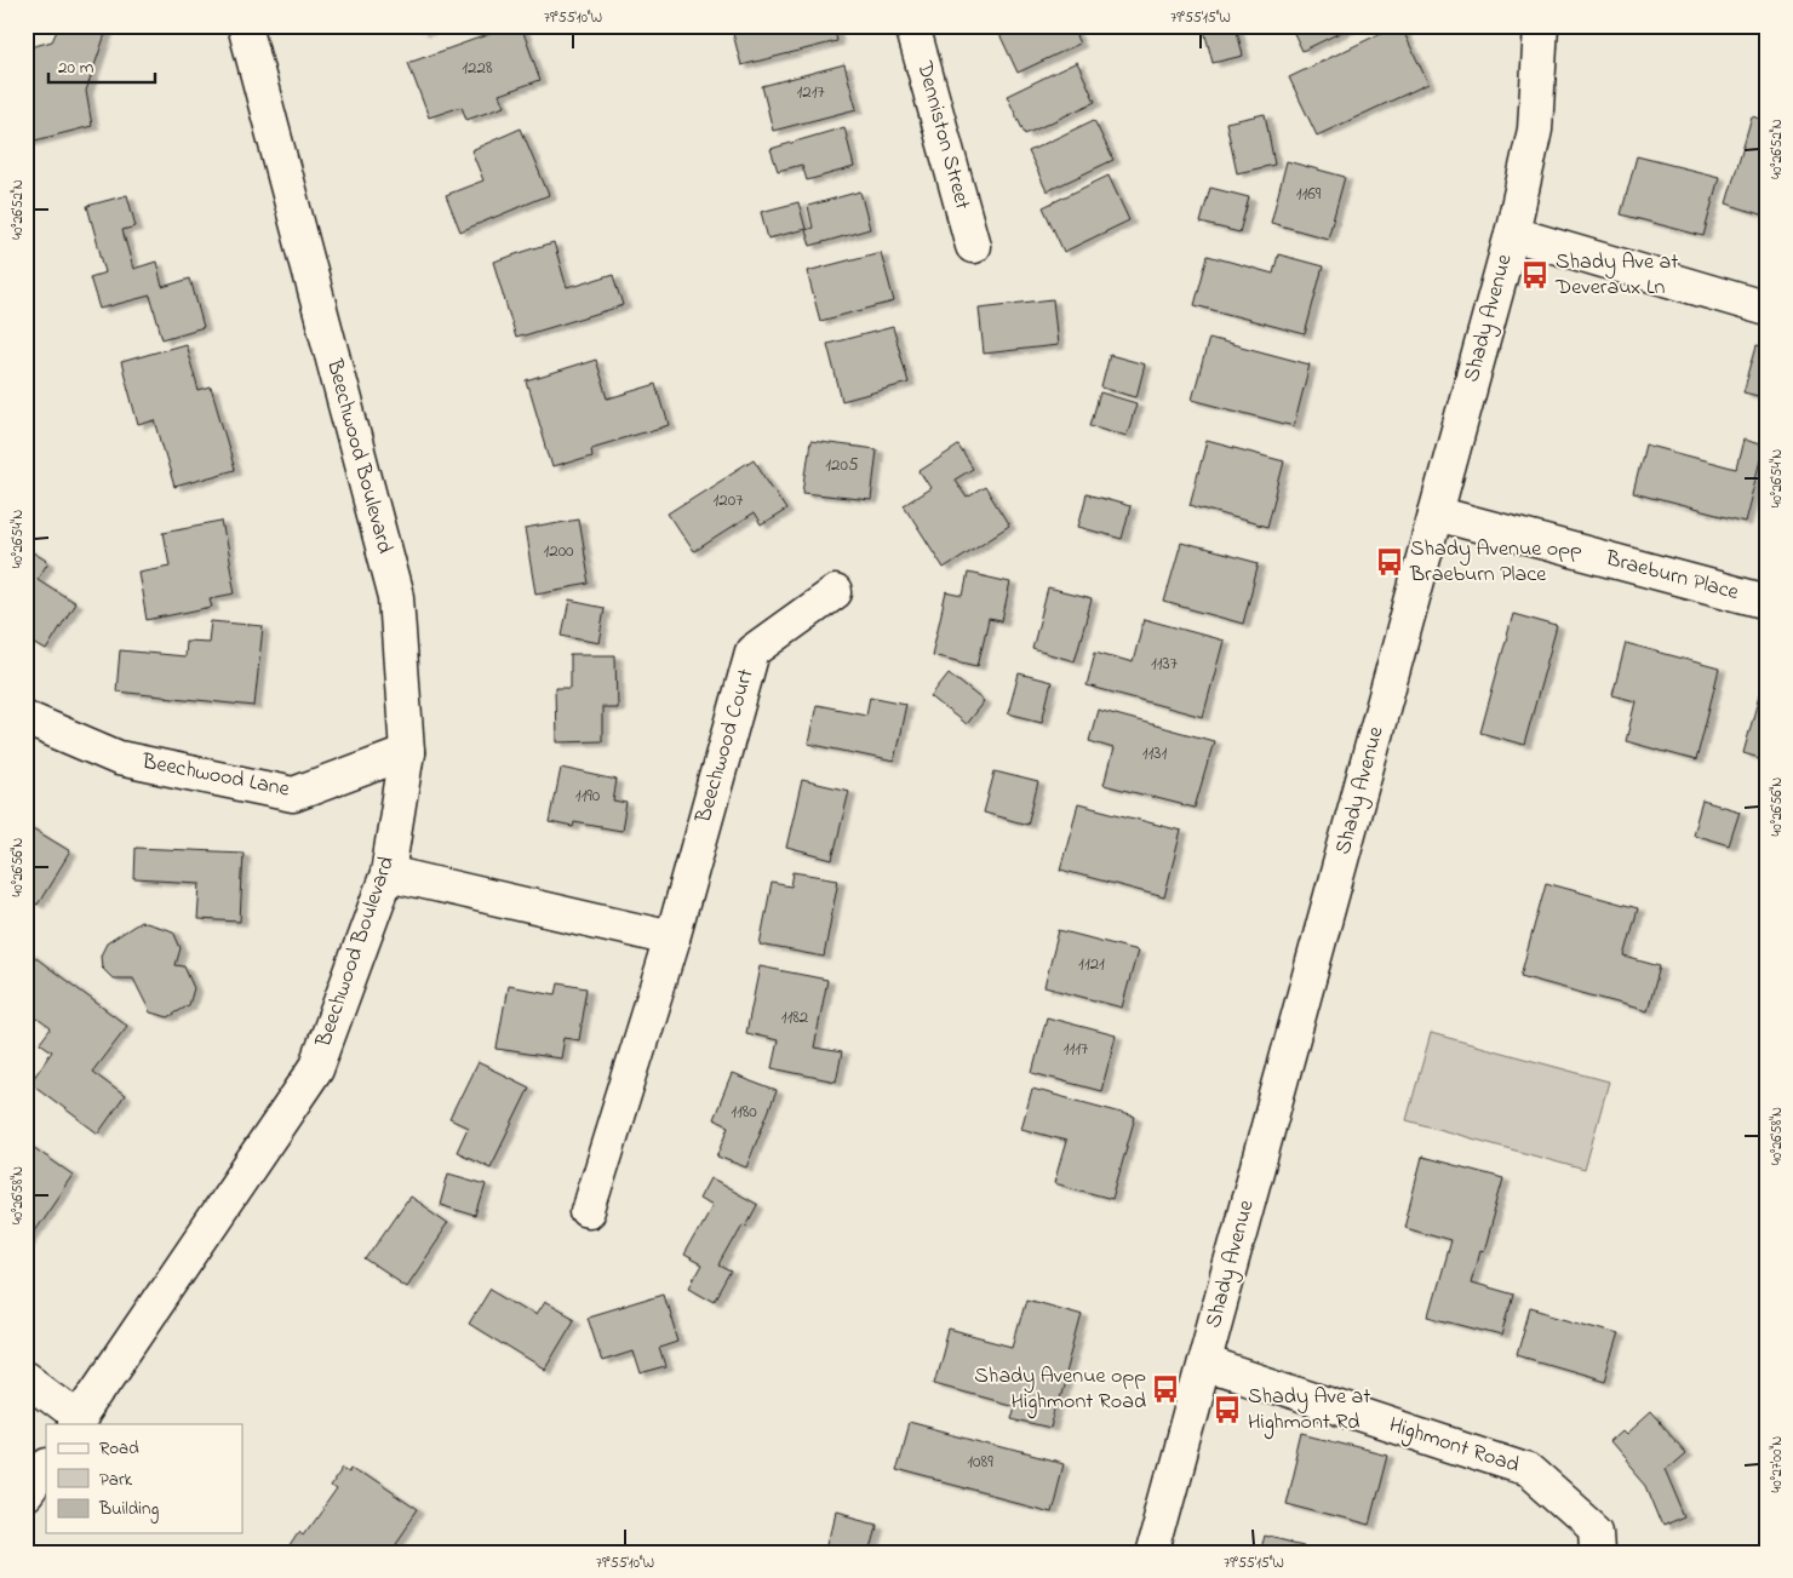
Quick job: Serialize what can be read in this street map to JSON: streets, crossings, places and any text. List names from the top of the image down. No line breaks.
{"streets":{"main road":["Denniston Street","Shady Avenue","Beechwood Boulevard","Braeburn Place","Beechwood Court","Beechwood Lane","Highmont Road"]},"crossings":[["Shady Avenue","Braeburn Place"],["Shady Avenue","Highmont Road"],["Beechwood Boulevard","Beechwood Lane"]],"places":{"bus stop":["Shady Ave at Deveraux Ln","Shady Avenue opp Braeburn Place","Shady Avenue opp Highmont Road","Shady Ave at Highmont Rd"]},"house_numbers":["1228","1217","1169","1205","1207","1200","1137","1131","1190","1121","1182","1117","1180","1089"],"legend":["Road","Park","Building"],"scale_bar":"20 m","coordinates":["79°55'10\"W","79°55'15\"W","40°26'52\"N","40°26'54\"N","40°26'56\"N","40°26'58\"N","40°27'00\"N"]}
